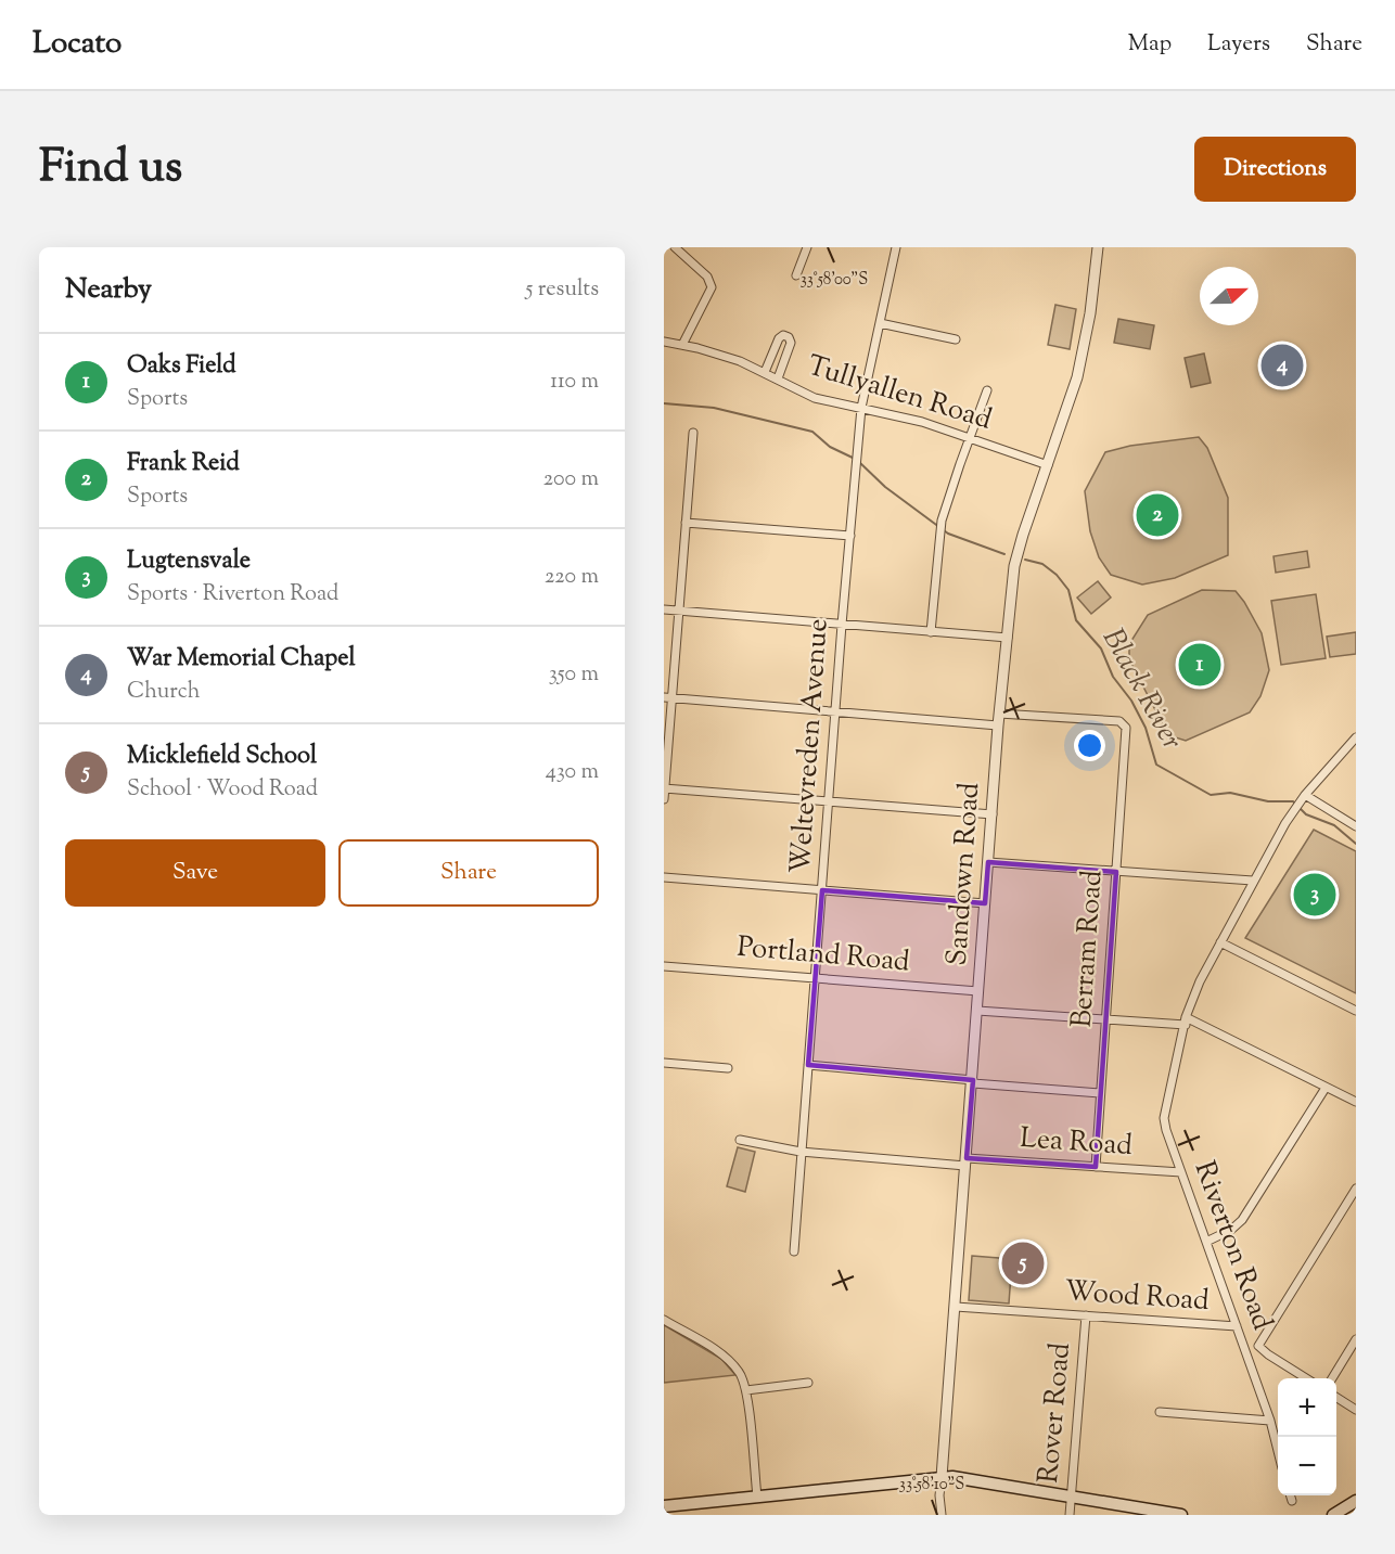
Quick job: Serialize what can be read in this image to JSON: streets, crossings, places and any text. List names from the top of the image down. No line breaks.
{"streets":{"street":["Tullyallen Road","Weltevreden Avenue","Sandown Road","Berram Road","Portland Road","Lea Road","Riverton Road","Wood Road","Rover Road"]},"crossings":[["Tullyallen Road","Weltevreden Avenue"],["Tullyallen Road","Sandown Road"],["Weltevreden Avenue","Portland Road"],["Weltevreden Avenue","Lea Road"],["Sandown Road","Berram Road"],["Sandown Road","Portland Road"],["Sandown Road","Lea Road"],["Sandown Road","Wood Road"],["Berram Road","Lea Road"],["Lea Road","Riverton Road"],["Riverton Road","Wood Road"],["Wood Road","Rover Road"]],"water":["Black River"],"north":"right","page":{"header":"Locato","nav":["Map","Layers","Share"],"title":"Find us","buttons":["Directions",["Save","Share"]],"heading":["Nearby","5 results"],"list":[{"mark":"1","name":"Oaks Field","note":"Sports","value":"110 m"},{"mark":"2","name":"Frank Reid","note":"Sports","value":"200 m"},{"mark":"3","name":"Lugtensvale","note":"Sports · Riverton Road","value":"220 m"},{"mark":"4","name":"War Memorial Chapel","note":"Church","value":"350 m"},{"mark":"5","name":"Micklefield School","note":"School · Wood Road","value":"430 m"}],"pins":["4","2","1","3","5"],"map_buttons":["+","−"]},"coordinates":["33°58'00\"S","33°58'10\"S"]}
